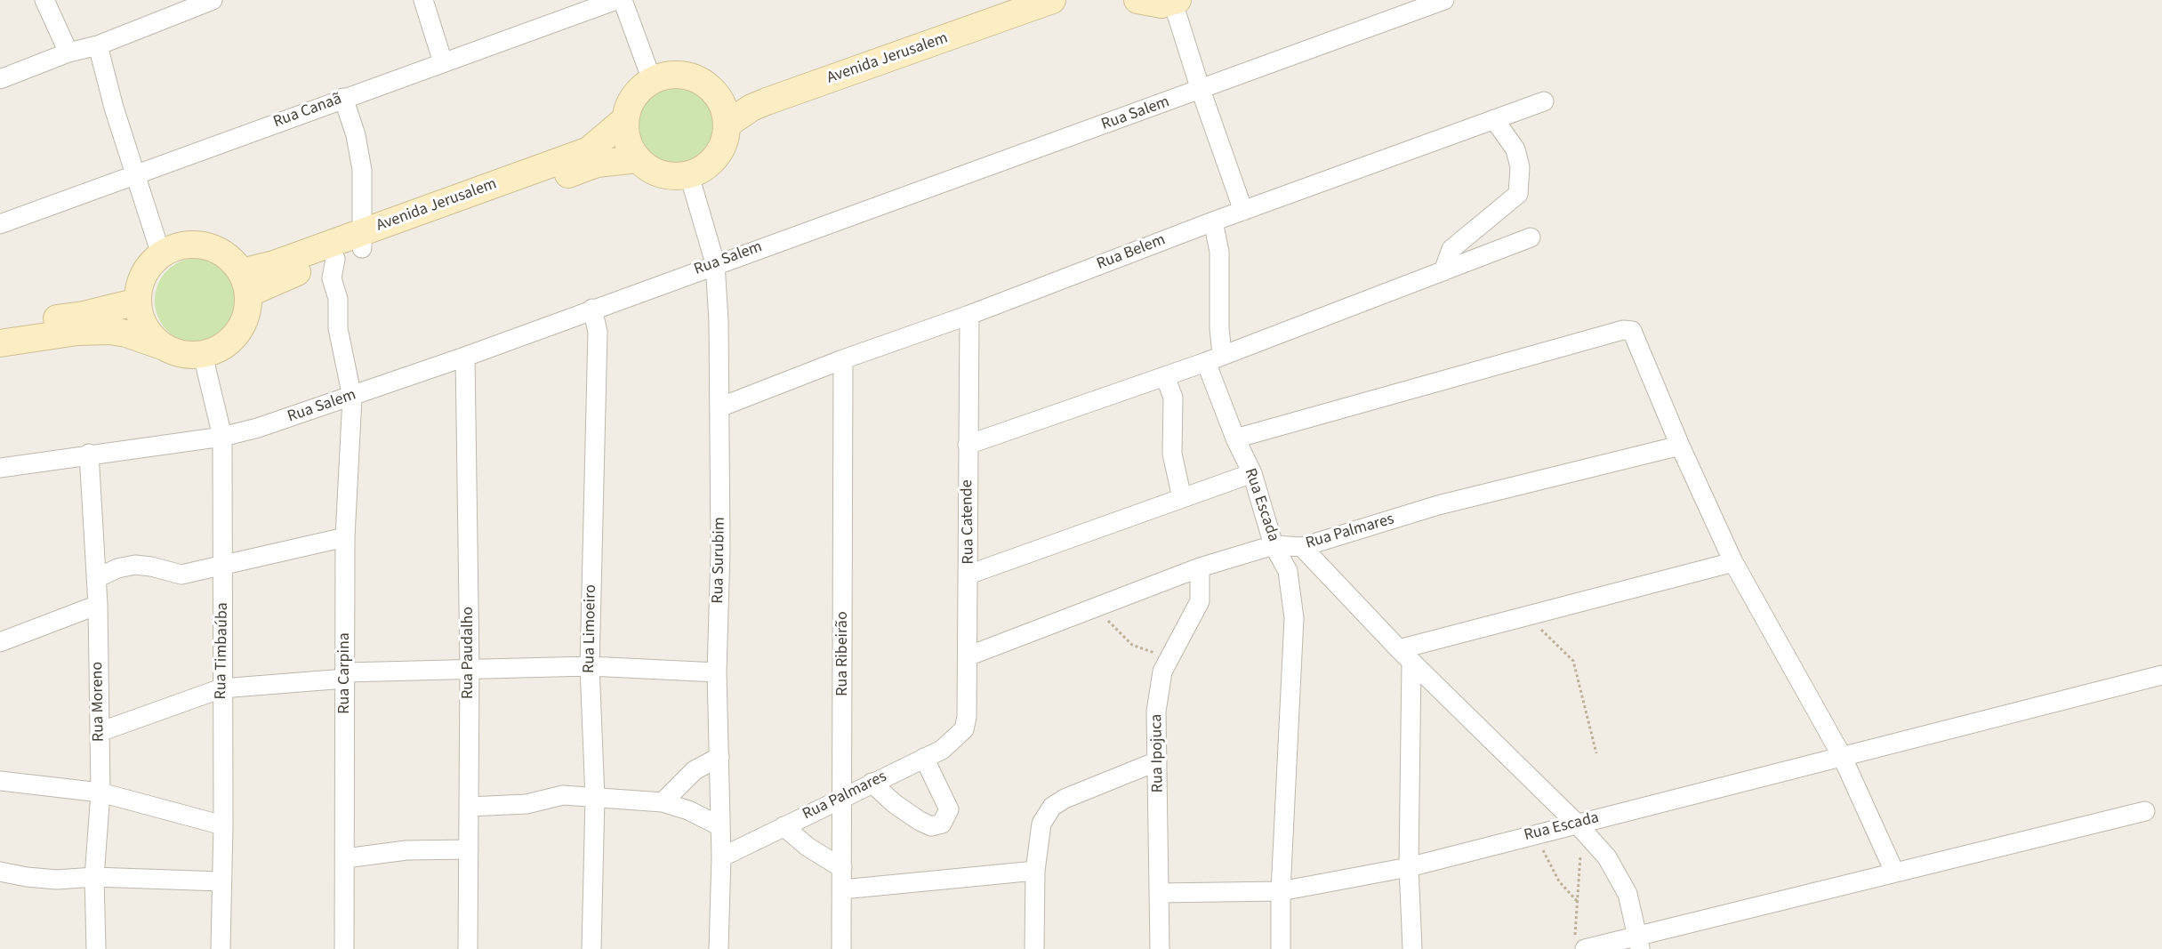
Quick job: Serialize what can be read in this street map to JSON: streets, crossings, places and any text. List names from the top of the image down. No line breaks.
{"streets":{"street":["Avenida Jerusalem","Rua Canaã","Rua Salem","Rua Belem","Rua Escada","Rua Catende","Rua Palmares","Rua Surubim","Rua Limoeiro","Rua Timbaúba","Rua Paudalho","Rua Ribeirão","Rua Carpina","Rua Moreno","Rua Ipojuca"]},"crossings":[["Avenida Jerusalem","Rua Surubim"],["Avenida Jerusalem","Rua Timbaúba"],["Avenida Jerusalem","Rua Carpina"],["Rua Salem","Rua Surubim"],["Rua Salem","Rua Limoeiro"],["Rua Salem","Rua Timbaúba"],["Rua Salem","Rua Paudalho"],["Rua Salem","Rua Carpina"],["Rua Salem","Rua Moreno"],["Rua Belem","Rua Escada"],["Rua Belem","Rua Catende"],["Rua Belem","Rua Surubim"],["Rua Belem","Rua Ribeirão"],["Rua Escada","Rua Palmares"],["Rua Escada","Rua Ipojuca"],["Rua Catende","Rua Palmares"],["Rua Palmares","Rua Surubim"],["Rua Palmares","Rua Ribeirão"],["Rua Palmares","Rua Ipojuca"]]}
